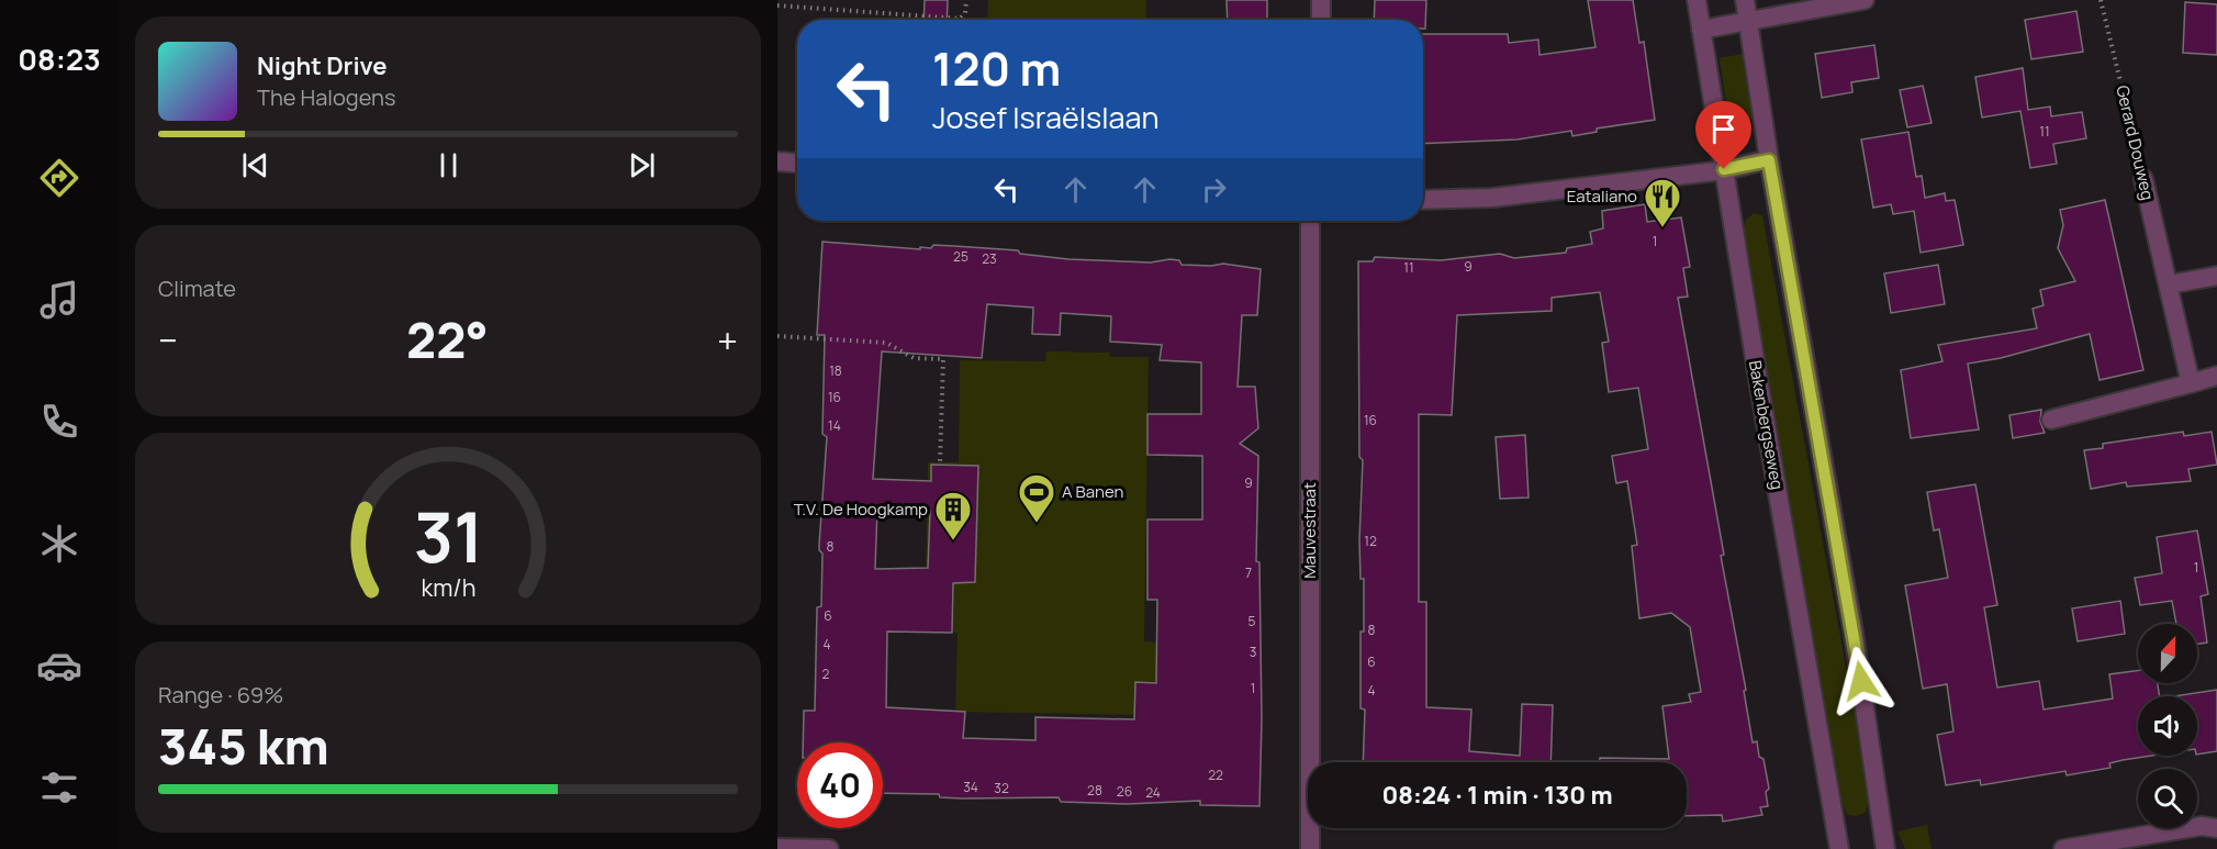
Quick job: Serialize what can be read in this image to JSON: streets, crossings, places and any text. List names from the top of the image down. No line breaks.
{"streets":{"street":["Gerard Douweg","Bakenbergseweg","Mauvestraat"]},"places":{"restaurant":["Eataliano"],"sports":["A Banen"],"building":["T.V. De Hoogkamp"]},"house_numbers":["11","1","25","23","9","11","18","16","16","14","9","12","8","1","7","6","5","8","4","3","6","2","1","4","22","34","32","28","26","24"],"north":"top","page":{"tabs":"08:23","turn":["120 m","Josef Israëlslaan"],"song":["Night Drive","The Halogens"],"tile":["Climate",["Range · 69%","345 km"]],"heat":["−","22°","+"],"limit":"40","trip":"08:24 · 1 min · 130 m","gauge":["31","km/h"]}}
